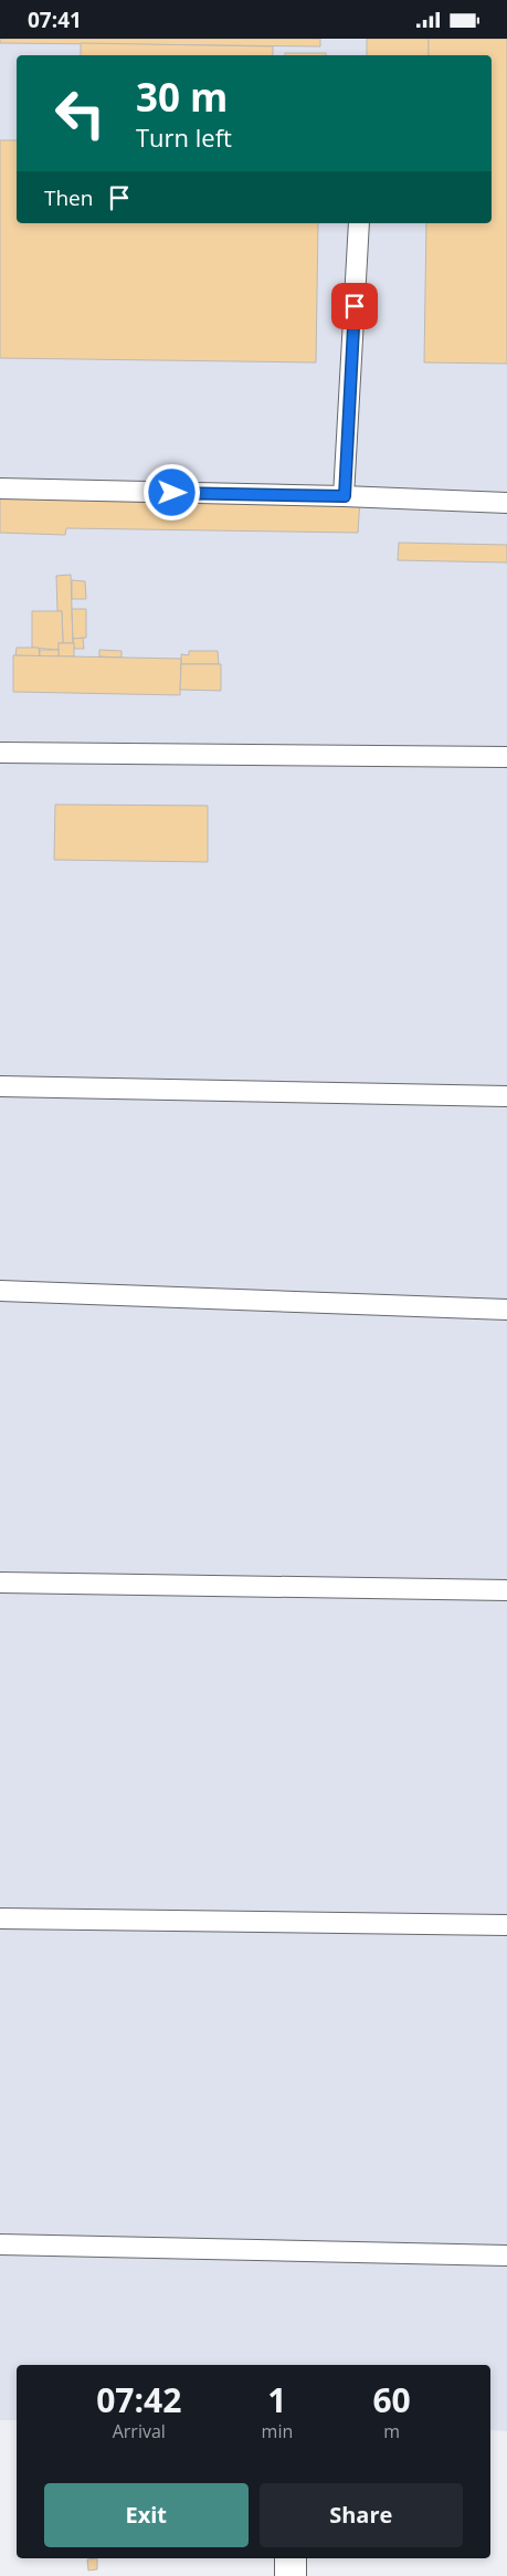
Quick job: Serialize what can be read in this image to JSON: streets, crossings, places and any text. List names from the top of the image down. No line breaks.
{"page":{"status":"07:41","turn":["30 m","Turn left"],"then":"Then","eta":["07:42","Arrival","1","min","60","m"],"buttons":["Exit","Share"]}}
